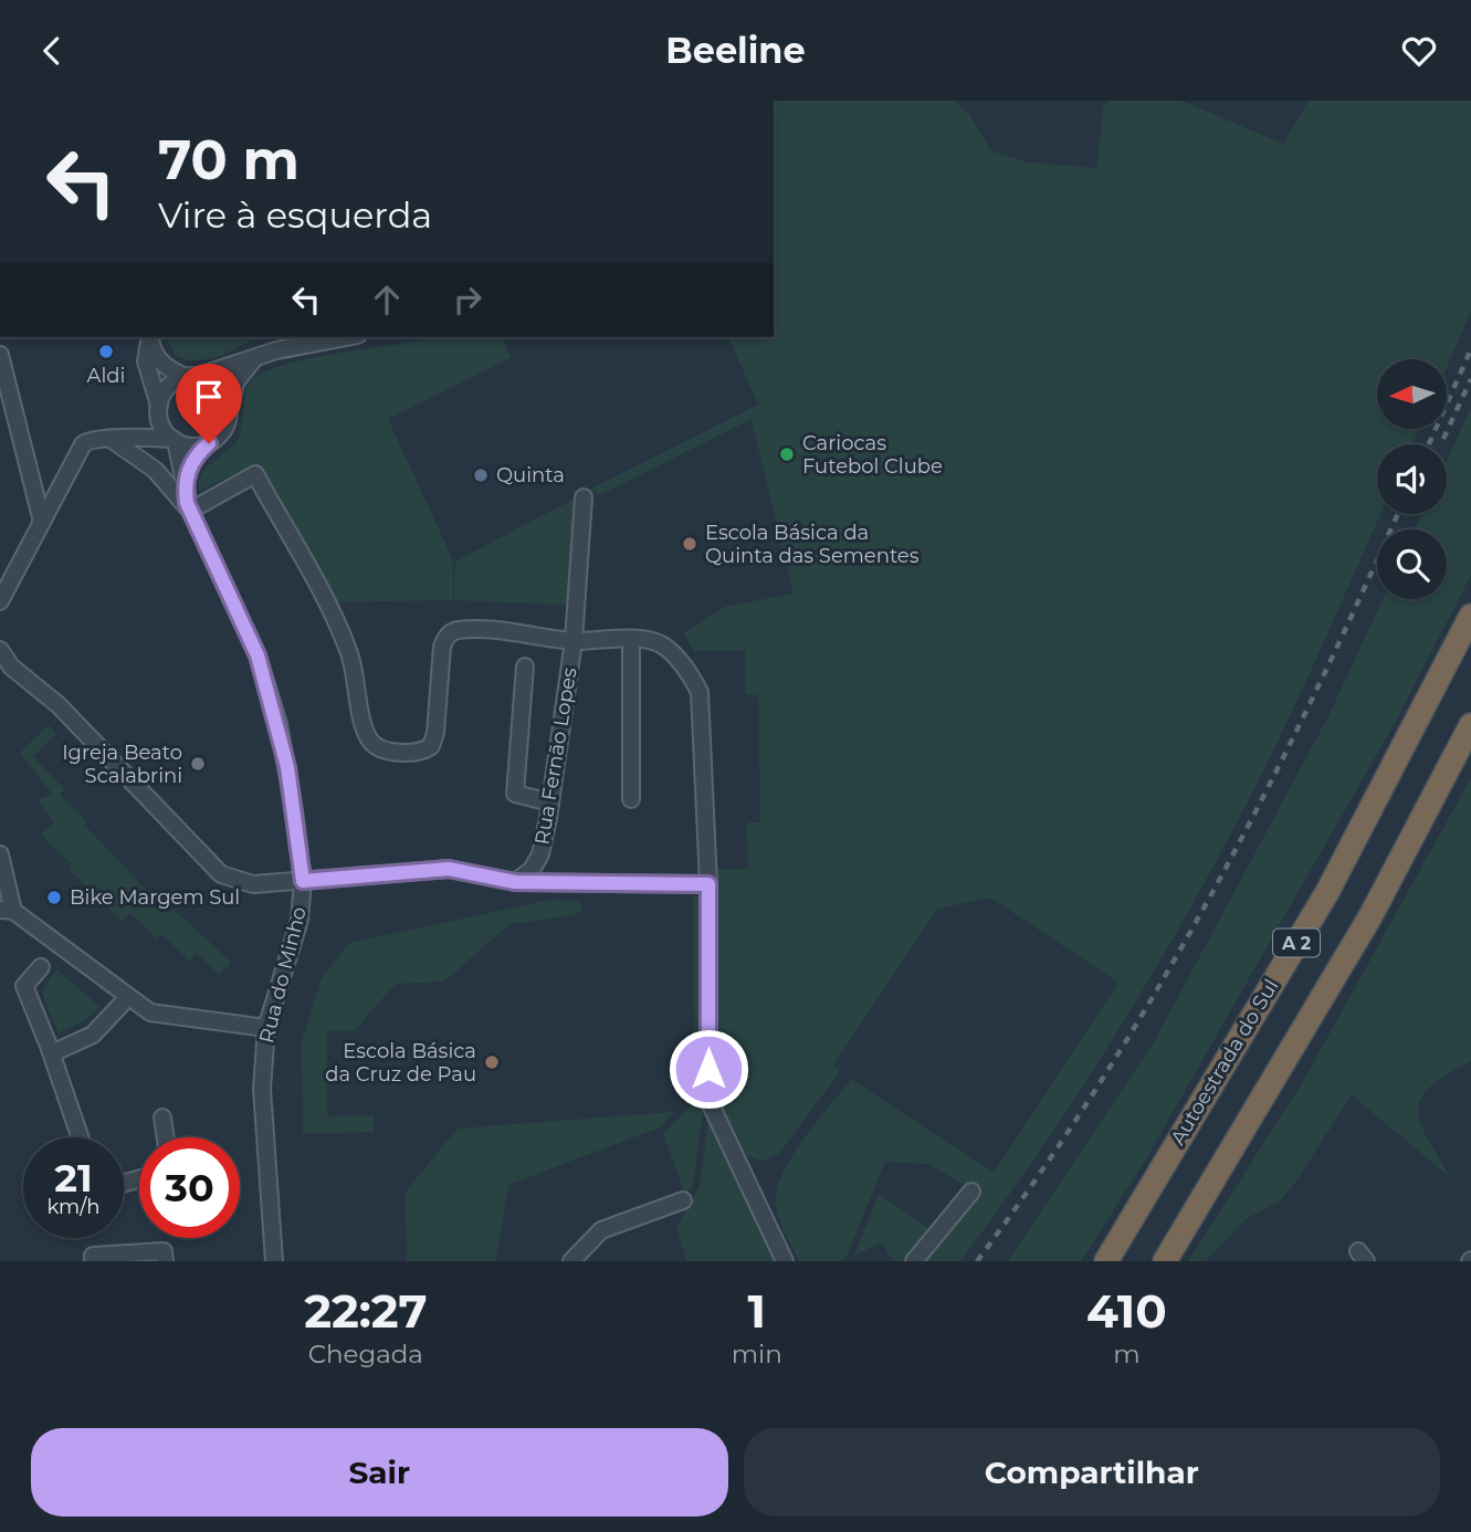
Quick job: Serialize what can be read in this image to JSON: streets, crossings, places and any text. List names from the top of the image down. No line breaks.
{"streets":{"highway":["A 2","Autoestrada do Sul"],"street":["Rua Fernão Lopes","Rua do Minho"]},"places":["Aldi","Cariocas Futebol Clube","Quinta","Escola Básica da Quinta das Sementes","Igreja Beato Scalabrini","Bike Margem Sul","Escola Básica da Cruz de Pau"],"north":"left","page":{"header":"Beeline","turn":["70 m","Vire à esquerda"],"speed":"21 km/h","limit":"30","eta":["22:27","Chegada","1","min","410","m"],"buttons":["Sair","Compartilhar"]}}
